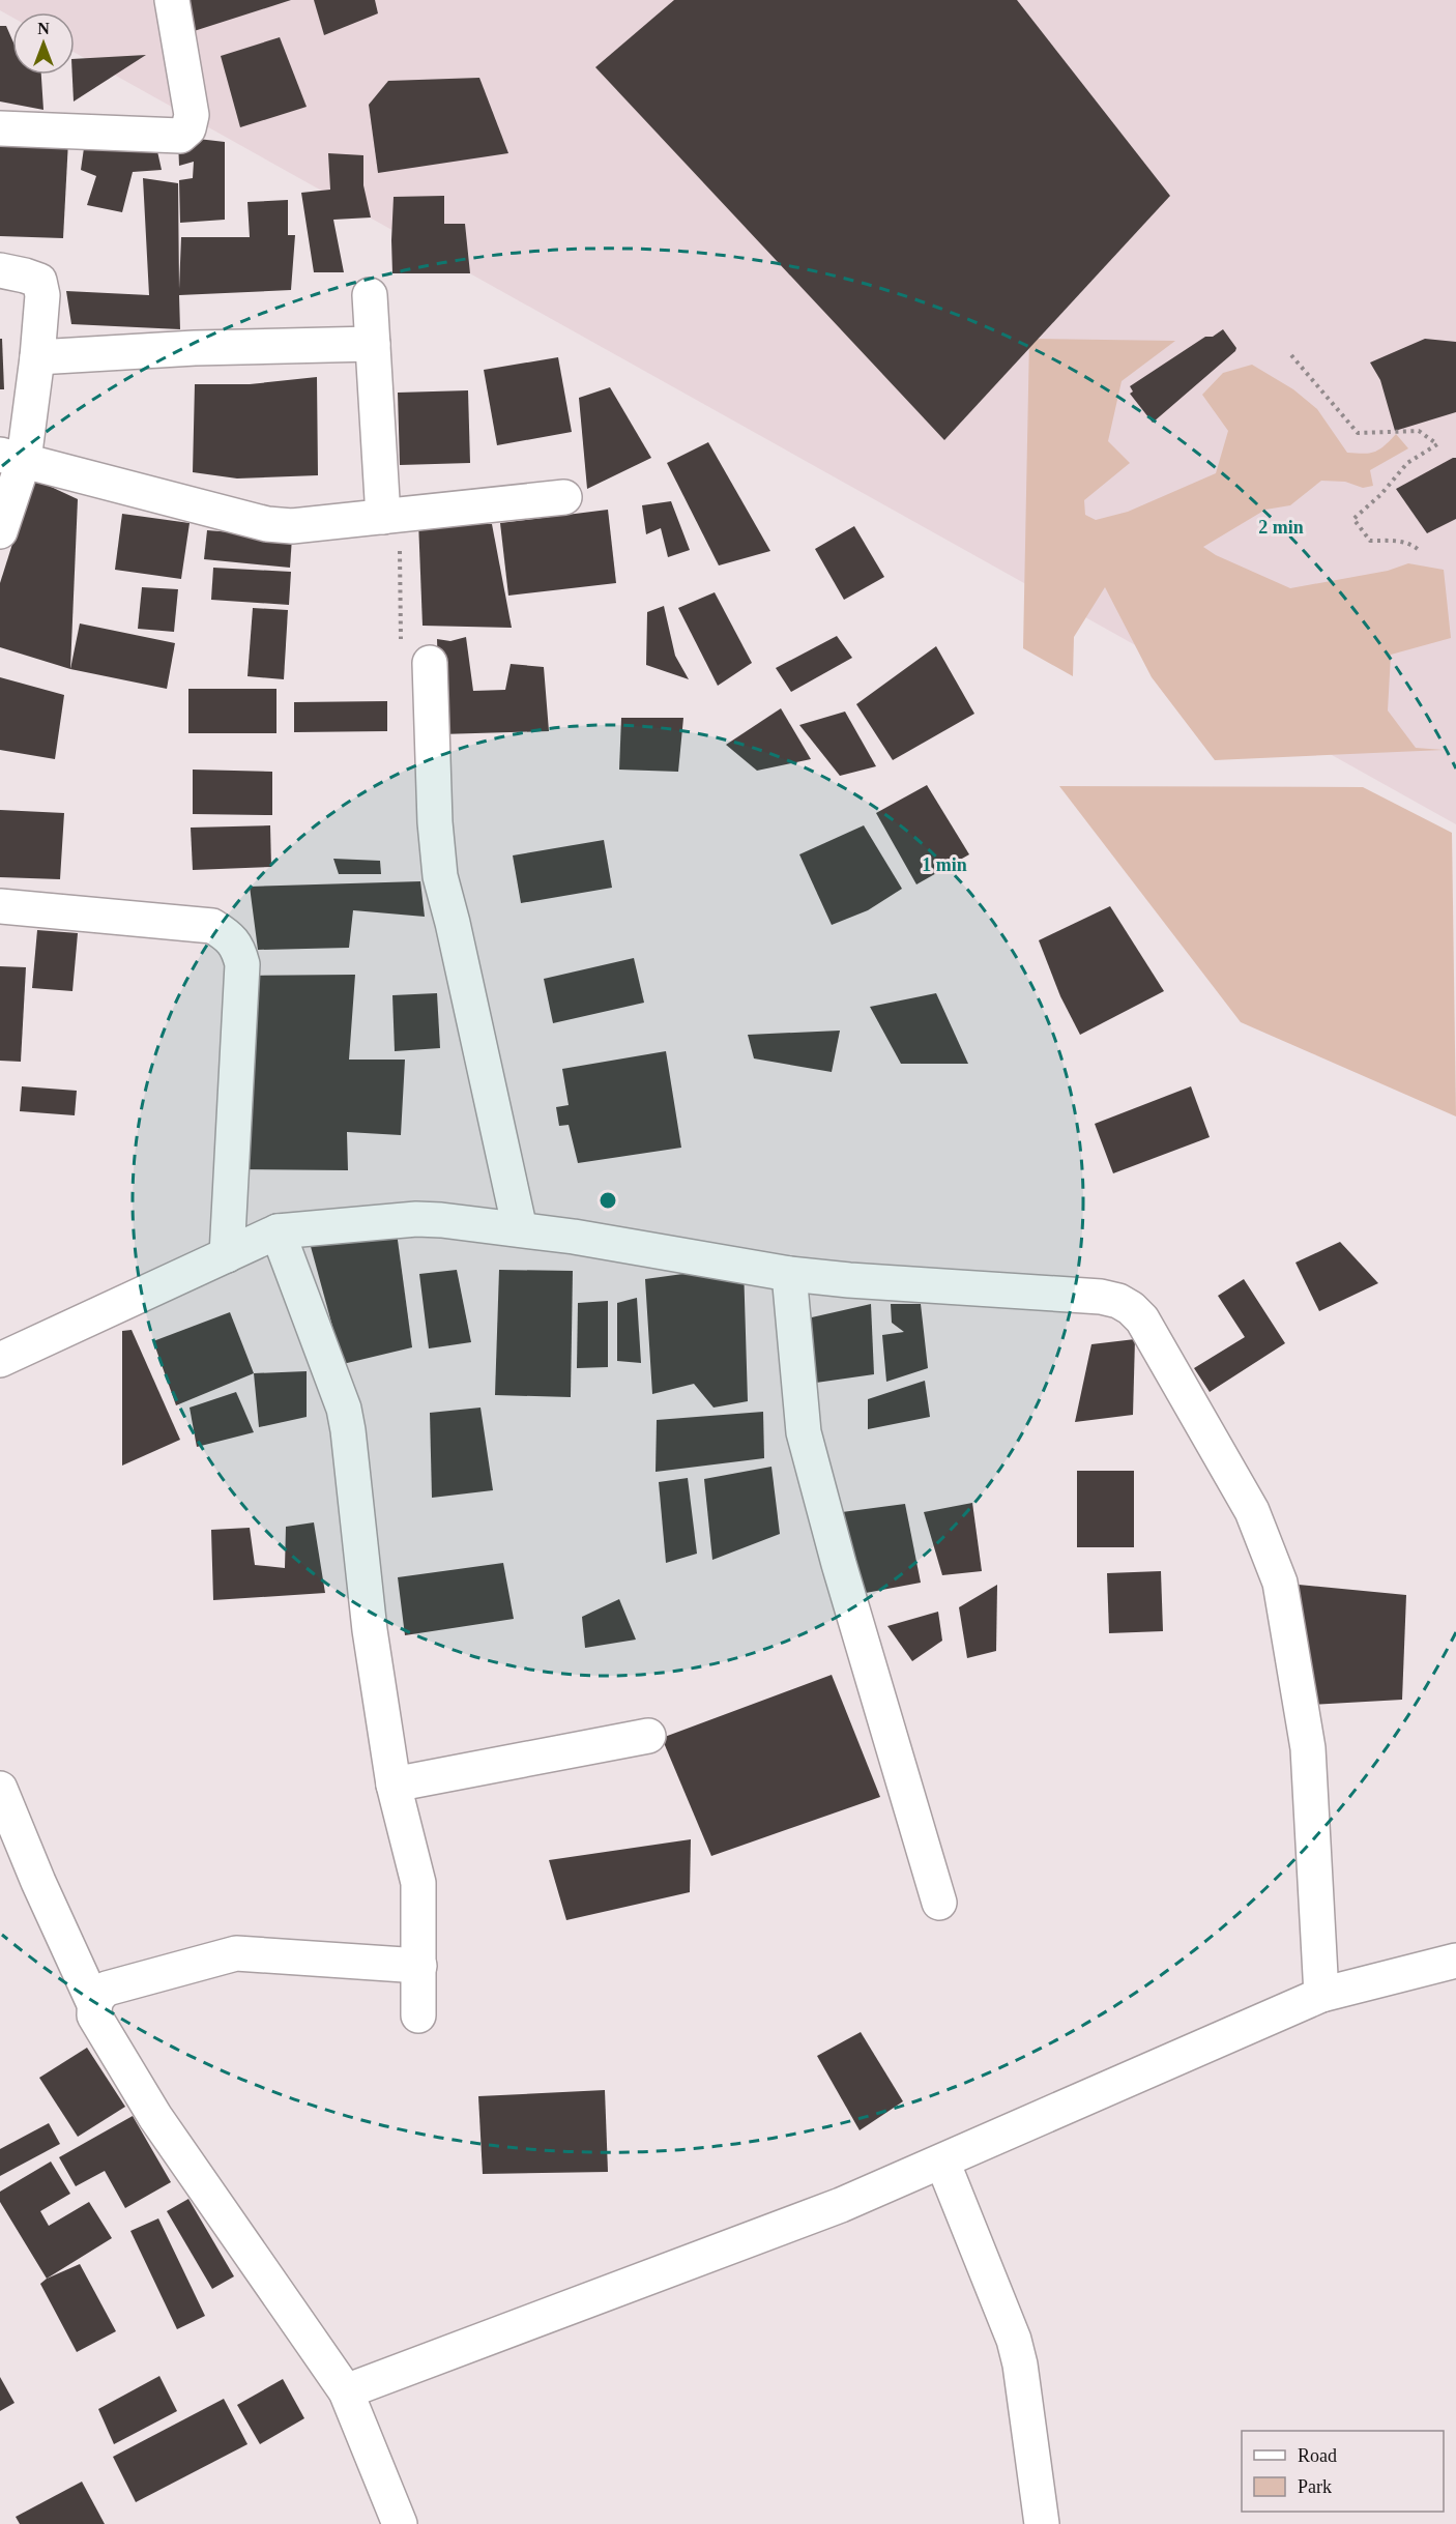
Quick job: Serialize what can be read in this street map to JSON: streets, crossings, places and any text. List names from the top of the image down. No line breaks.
{"legend":["Road","Park"],"north":"top","rings":["2 min","1 min"]}
